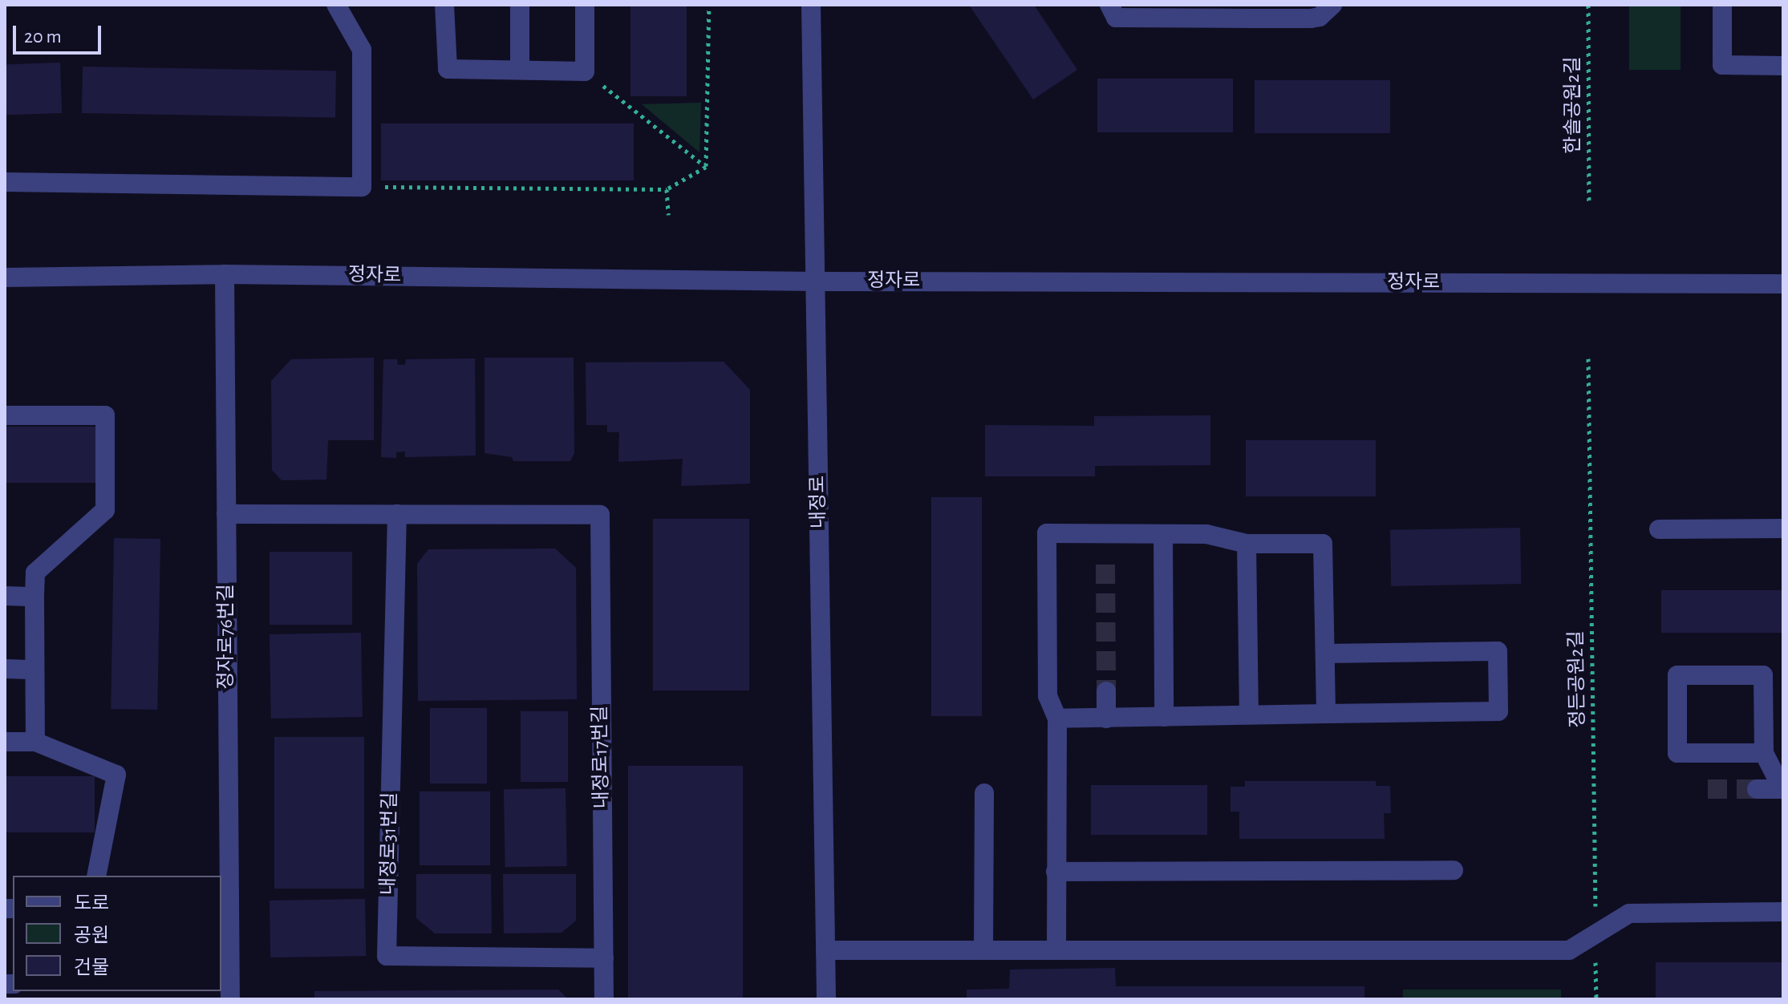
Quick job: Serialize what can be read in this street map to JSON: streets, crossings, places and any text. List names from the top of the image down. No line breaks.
{"streets":{"street":["정자로","내정로","정자로76번길","내정로17번길","내정로31번길"],"path":["한솔공원2길","정든공원2길"]},"crossings":[["정자로","내정로"],["정자로","정자로76번길"],["내정로17번길","내정로31번길"]],"legend":["도로","공원","건물"],"scale_bar":"20 m"}
